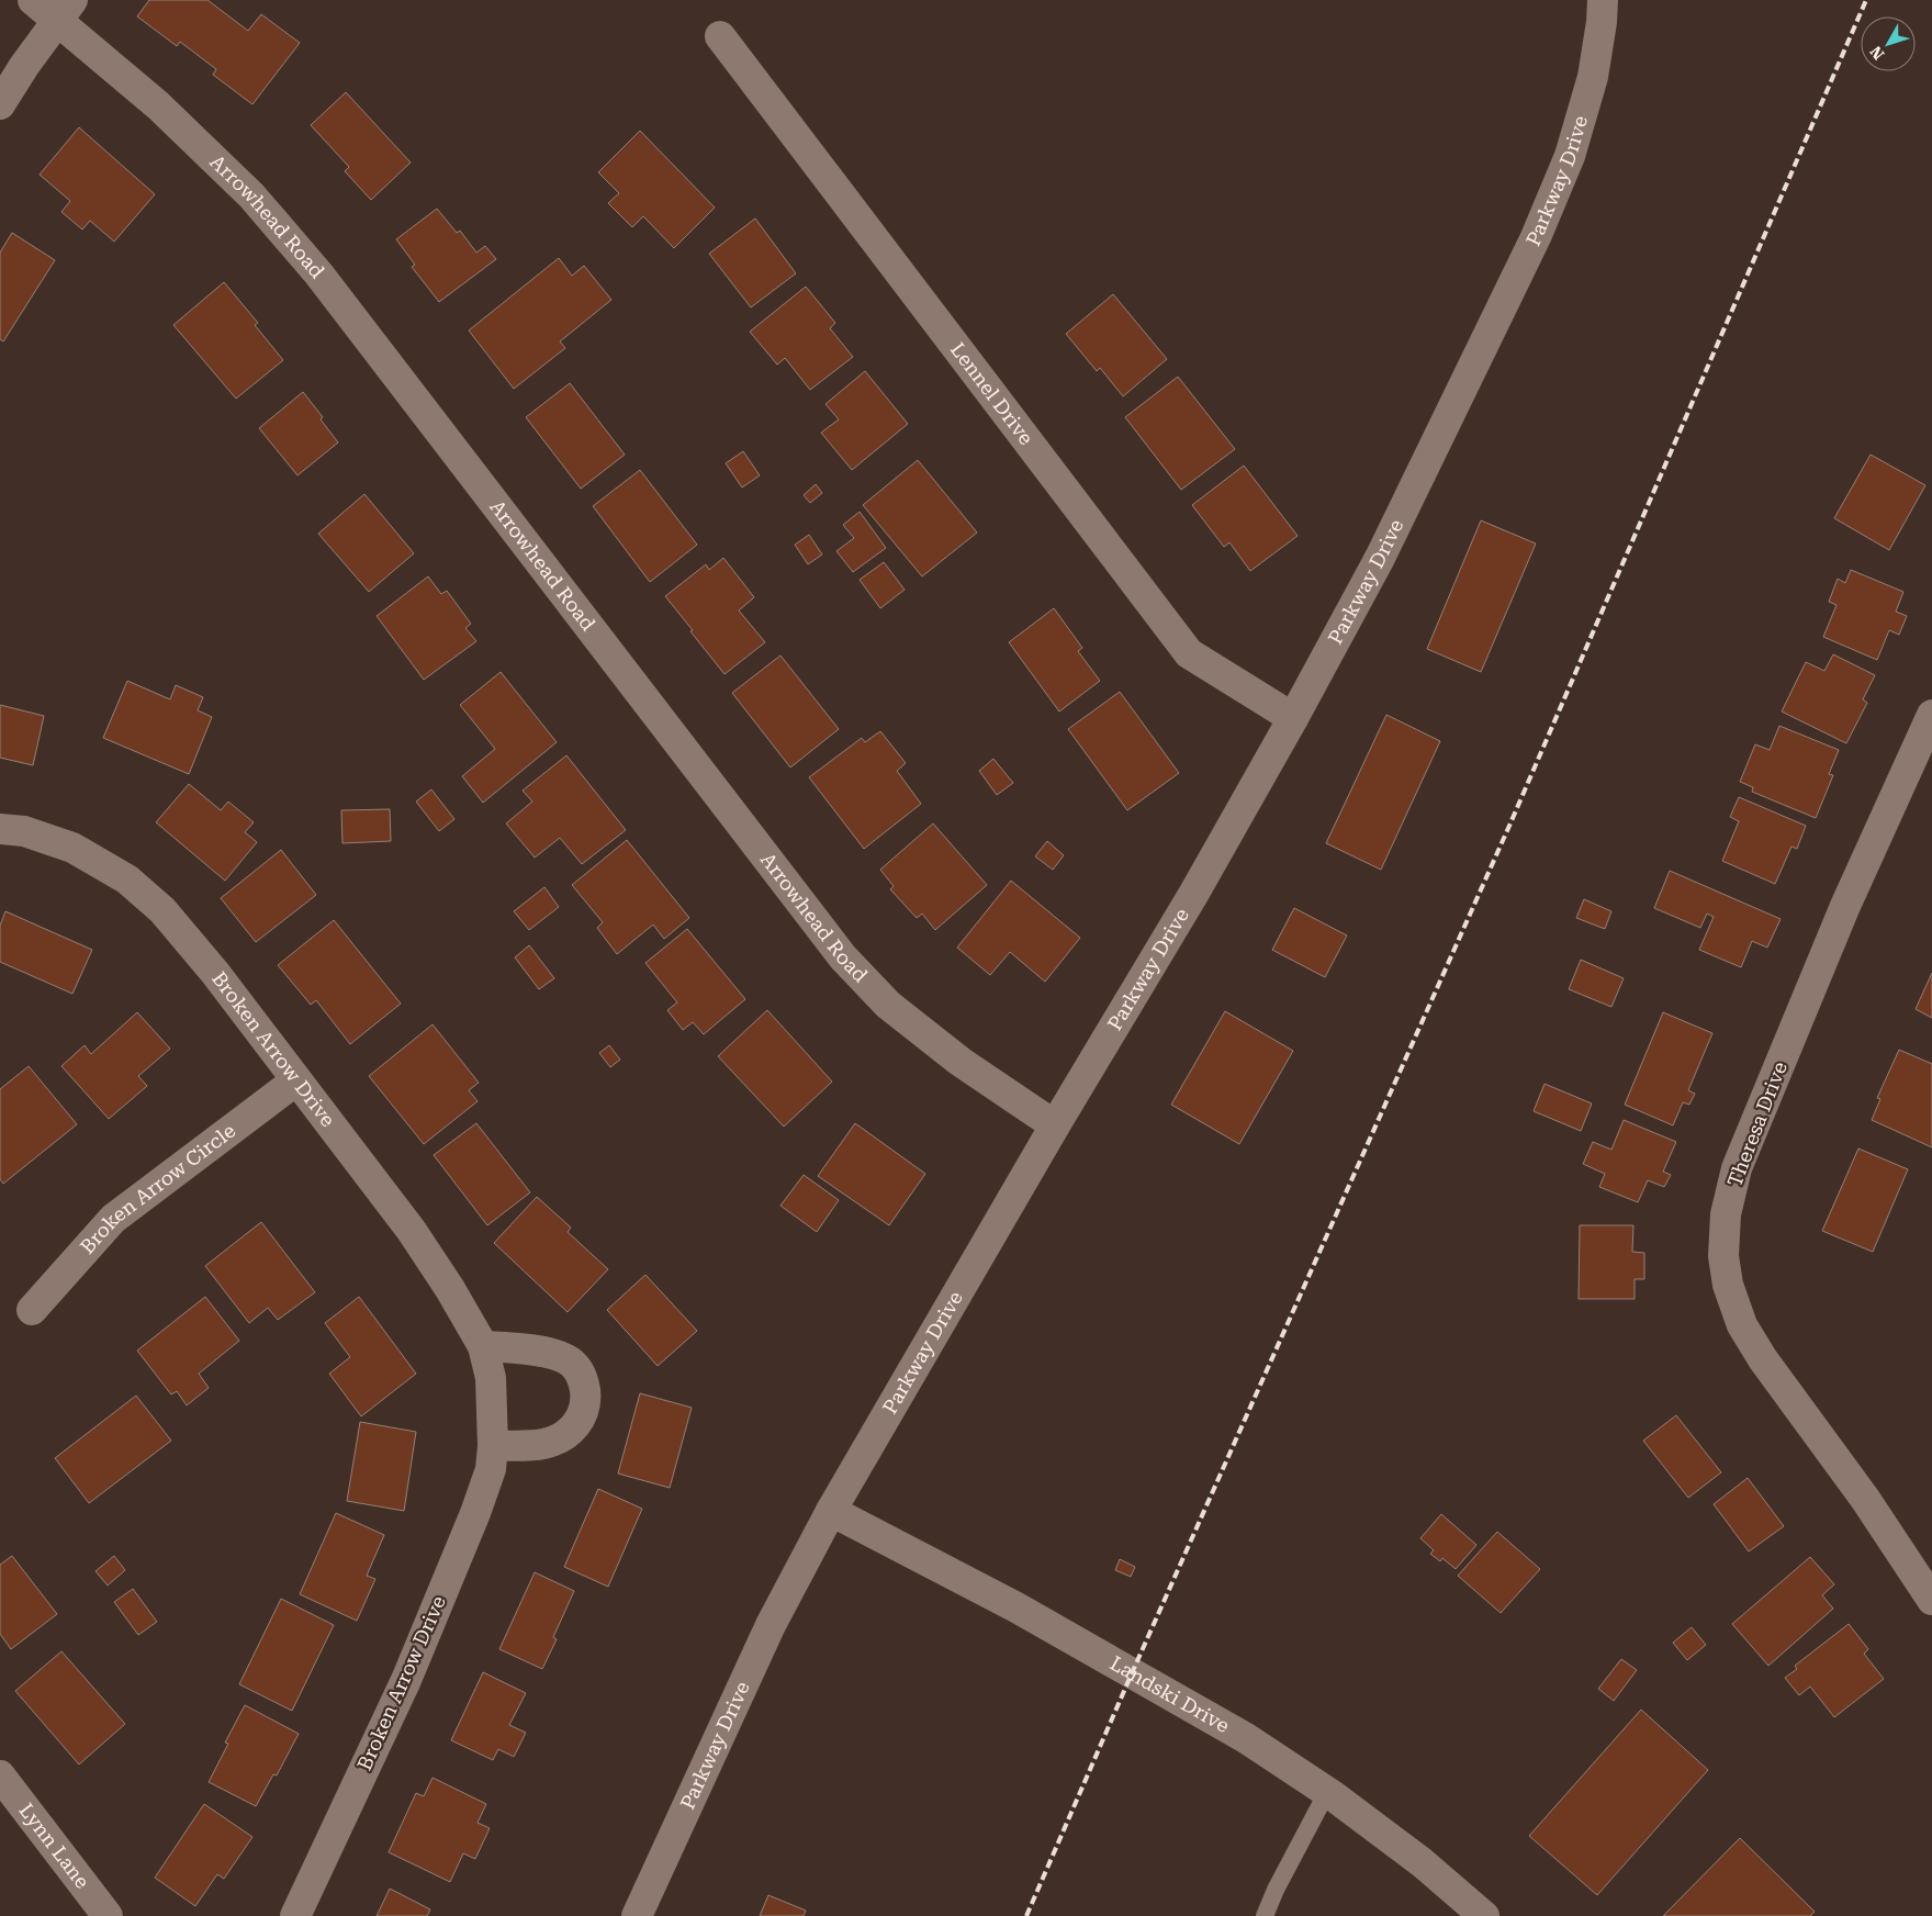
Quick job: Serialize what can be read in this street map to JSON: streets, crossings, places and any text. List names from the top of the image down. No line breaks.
{"streets":{"street":["Parkway Drive","Arrowhead Road","Lennel Drive","Broken Arrow Drive","Theresa Drive","Broken Arrow Circle","Landski Drive","Lynn Lane"]},"crossings":[["Parkway Drive","Arrowhead Road"],["Parkway Drive","Lennel Drive"],["Parkway Drive","Landski Drive"],["Broken Arrow Drive","Broken Arrow Circle"]],"north":"bottom left"}
